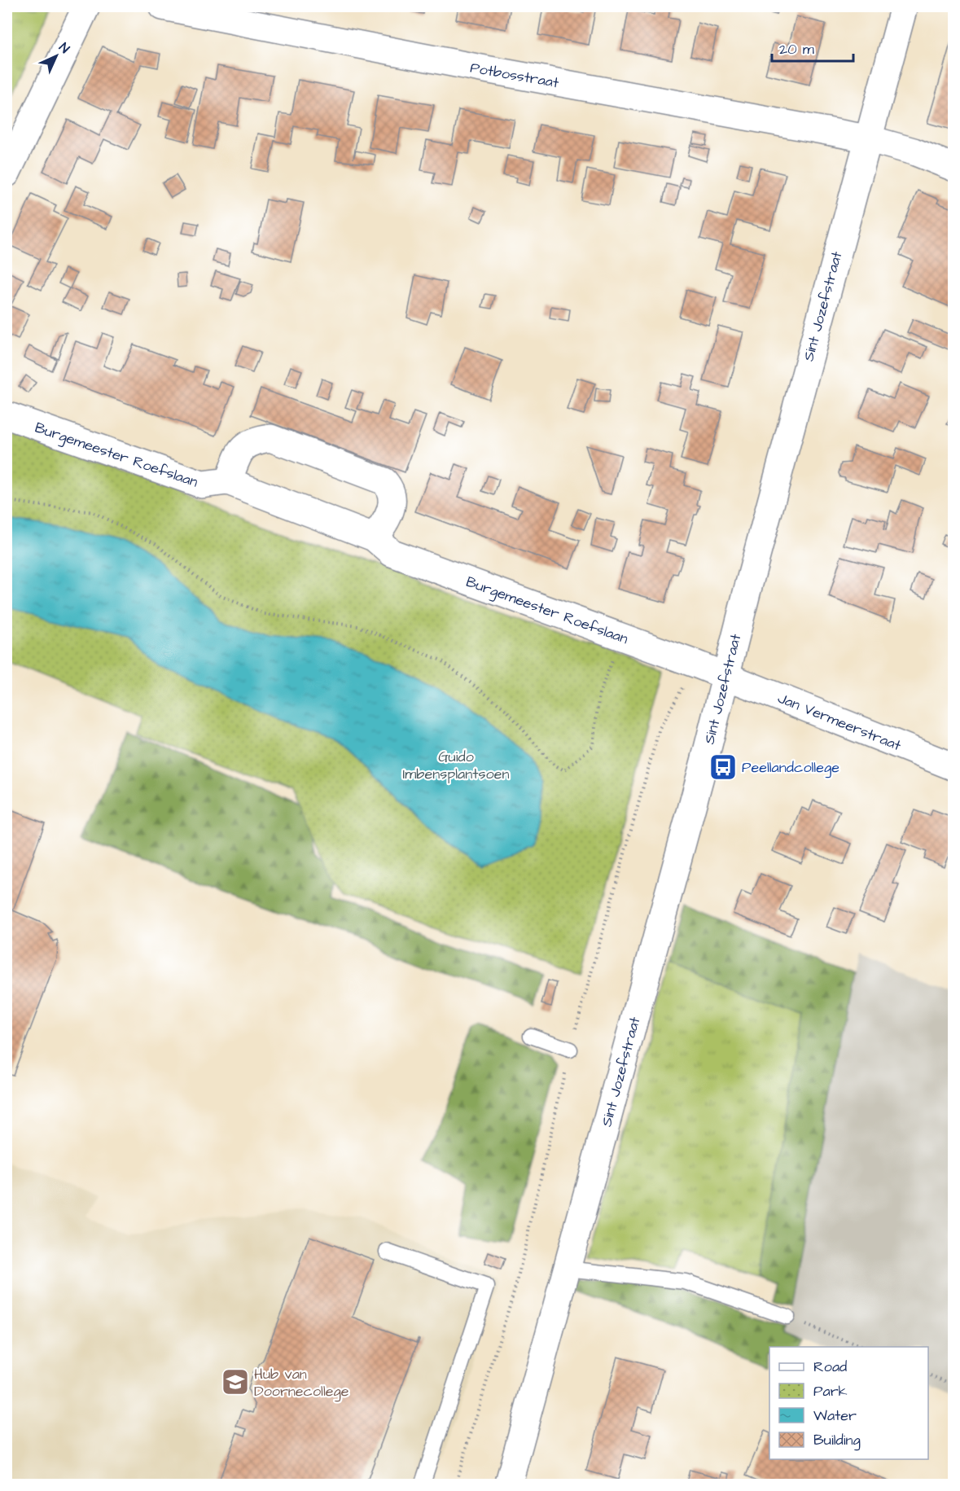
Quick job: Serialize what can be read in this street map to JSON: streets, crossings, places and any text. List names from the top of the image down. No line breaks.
{"streets":{"street":["Potbosstraat","Sint Jozefstraat","Burgemeester Roefslaan","Jan Vermeerstraat"]},"crossings":[["Potbosstraat","Sint Jozefstraat"],["Sint Jozefstraat","Burgemeester Roefslaan"],["Sint Jozefstraat","Jan Vermeerstraat"],["Burgemeester Roefslaan","Jan Vermeerstraat"]],"parks":["Guido Imbensplantsoen"],"places":{"bus stop":["Peellandcollege"],"school or university":["Hub van Doornecollege"]},"legend":["Road","Park","Water","Building"],"scale_bar":"20 m","north":"top right"}
